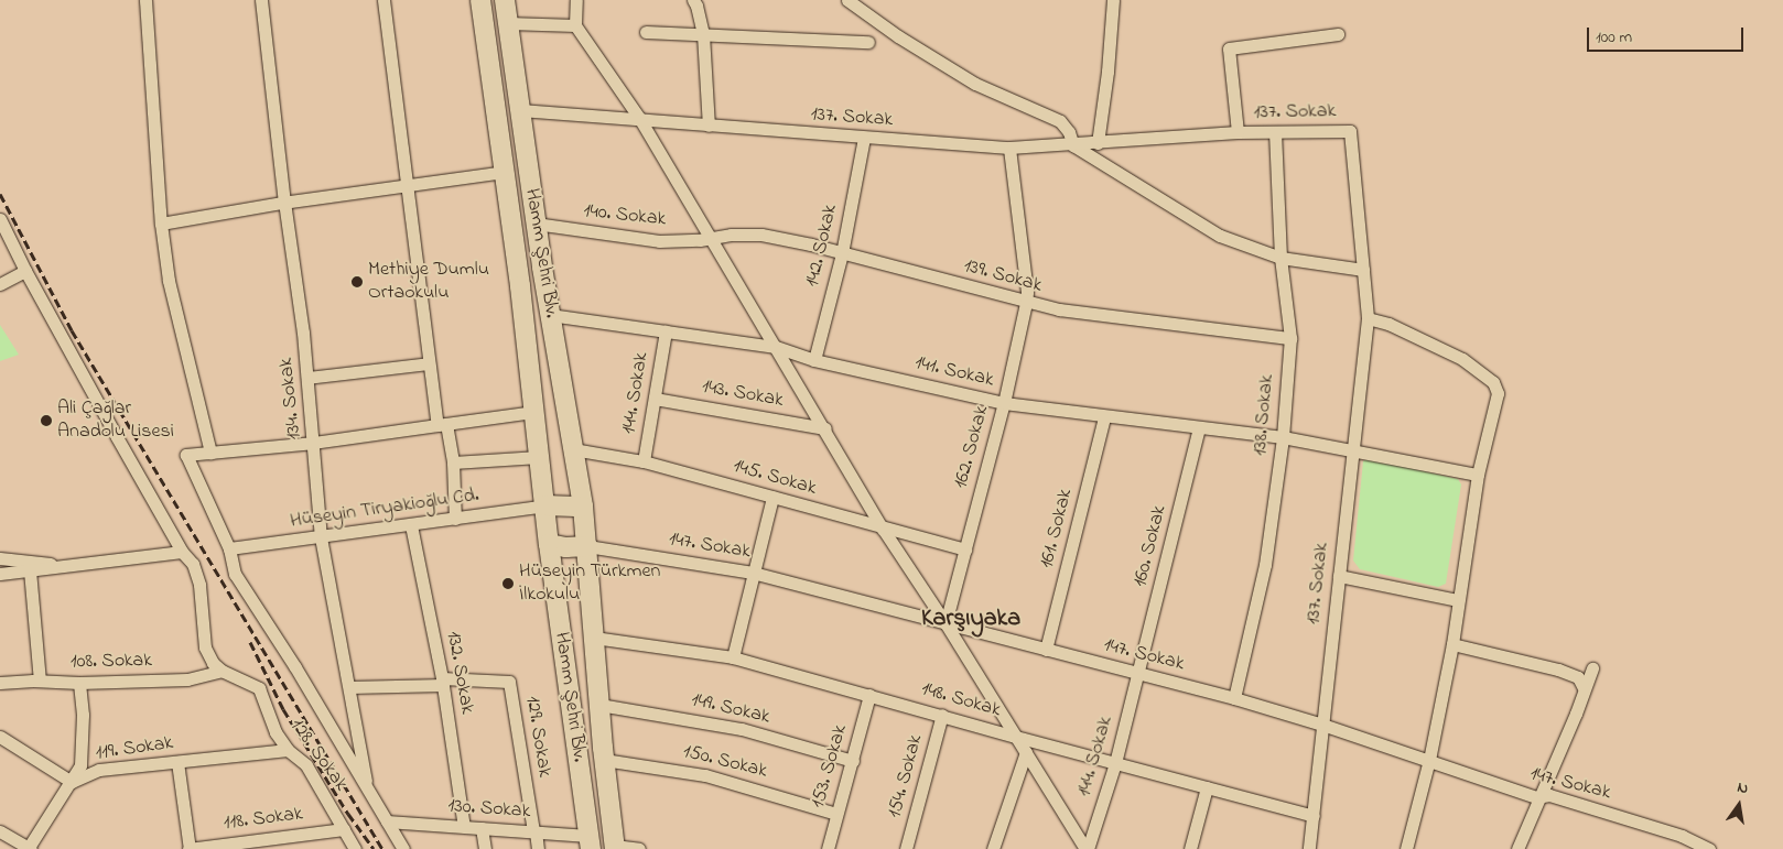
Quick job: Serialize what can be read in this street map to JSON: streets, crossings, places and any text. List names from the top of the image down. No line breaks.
{"streets":{"main road":["Hamm Şehri Blv."],"street":["137. Sokak","140. Sokak","142. Sokak","139. Sokak","141. Sokak","144. Sokak","143. Sokak","134. Sokak","138. Sokak","162. Sokak","145. Sokak","Hüseyin Tiryakioğlu Cd.","161. Sokak","147. Sokak","160. Sokak","108. Sokak","132. Sokak","148. Sokak","149. Sokak","129. Sokak","119. Sokak","128. Sokak","150. Sokak","153. Sokak","154. Sokak","130. Sokak","118. Sokak"]},"crossings":[["137. Sokak","142. Sokak"],["137. Sokak","Hamm Şehri Blv."],["137. Sokak","141. Sokak"],["137. Sokak","138. Sokak"],["137. Sokak","162. Sokak"],["137. Sokak","147. Sokak"],["137. Sokak","148. Sokak"],["140. Sokak","Hamm Şehri Blv."],["140. Sokak","139. Sokak"],["142. Sokak","139. Sokak"],["142. Sokak","141. Sokak"],["Hamm Şehri Blv.","141. Sokak"],["Hamm Şehri Blv.","145. Sokak"],["Hamm Şehri Blv.","Hüseyin Tiryakioğlu Cd."],["Hamm Şehri Blv.","147. Sokak"],["Hamm Şehri Blv.","148. Sokak"],["Hamm Şehri Blv.","149. Sokak"],["Hamm Şehri Blv.","150. Sokak"],["Hamm Şehri Blv.","130. Sokak"],["139. Sokak","138. Sokak"],["139. Sokak","162. Sokak"],["141. Sokak","144. Sokak"],["141. Sokak","138. Sokak"],["141. Sokak","162. Sokak"],["141. Sokak","161. Sokak"],["141. Sokak","160. Sokak"],["144. Sokak","143. Sokak"],["144. Sokak","145. Sokak"],["144. Sokak","147. Sokak"],["144. Sokak","160. Sokak"],["144. Sokak","148. Sokak"],["134. Sokak","Hüseyin Tiryakioğlu Cd."],["138. Sokak","147. Sokak"],["162. Sokak","145. Sokak"],["162. Sokak","147. Sokak"],["Hüseyin Tiryakioğlu Cd.","132. Sokak"],["161. Sokak","147. Sokak"],["147. Sokak","160. Sokak"],["108. Sokak","128. Sokak"],["132. Sokak","129. Sokak"],["132. Sokak","130. Sokak"],["148. Sokak","153. Sokak"],["148. Sokak","154. Sokak"],["149. Sokak","153. Sokak"],["129. Sokak","130. Sokak"],["119. Sokak","128. Sokak"],["128. Sokak","118. Sokak"],["150. Sokak","153. Sokak"]],"districts":["Karşıyaka"],"places":["Methiye Dumlu Ortaokulu","Ali Çağlar Anadolu Lisesi","Hüseyin Türkmen İlkokulu"],"scale_bar":"100 m","north":"top"}
